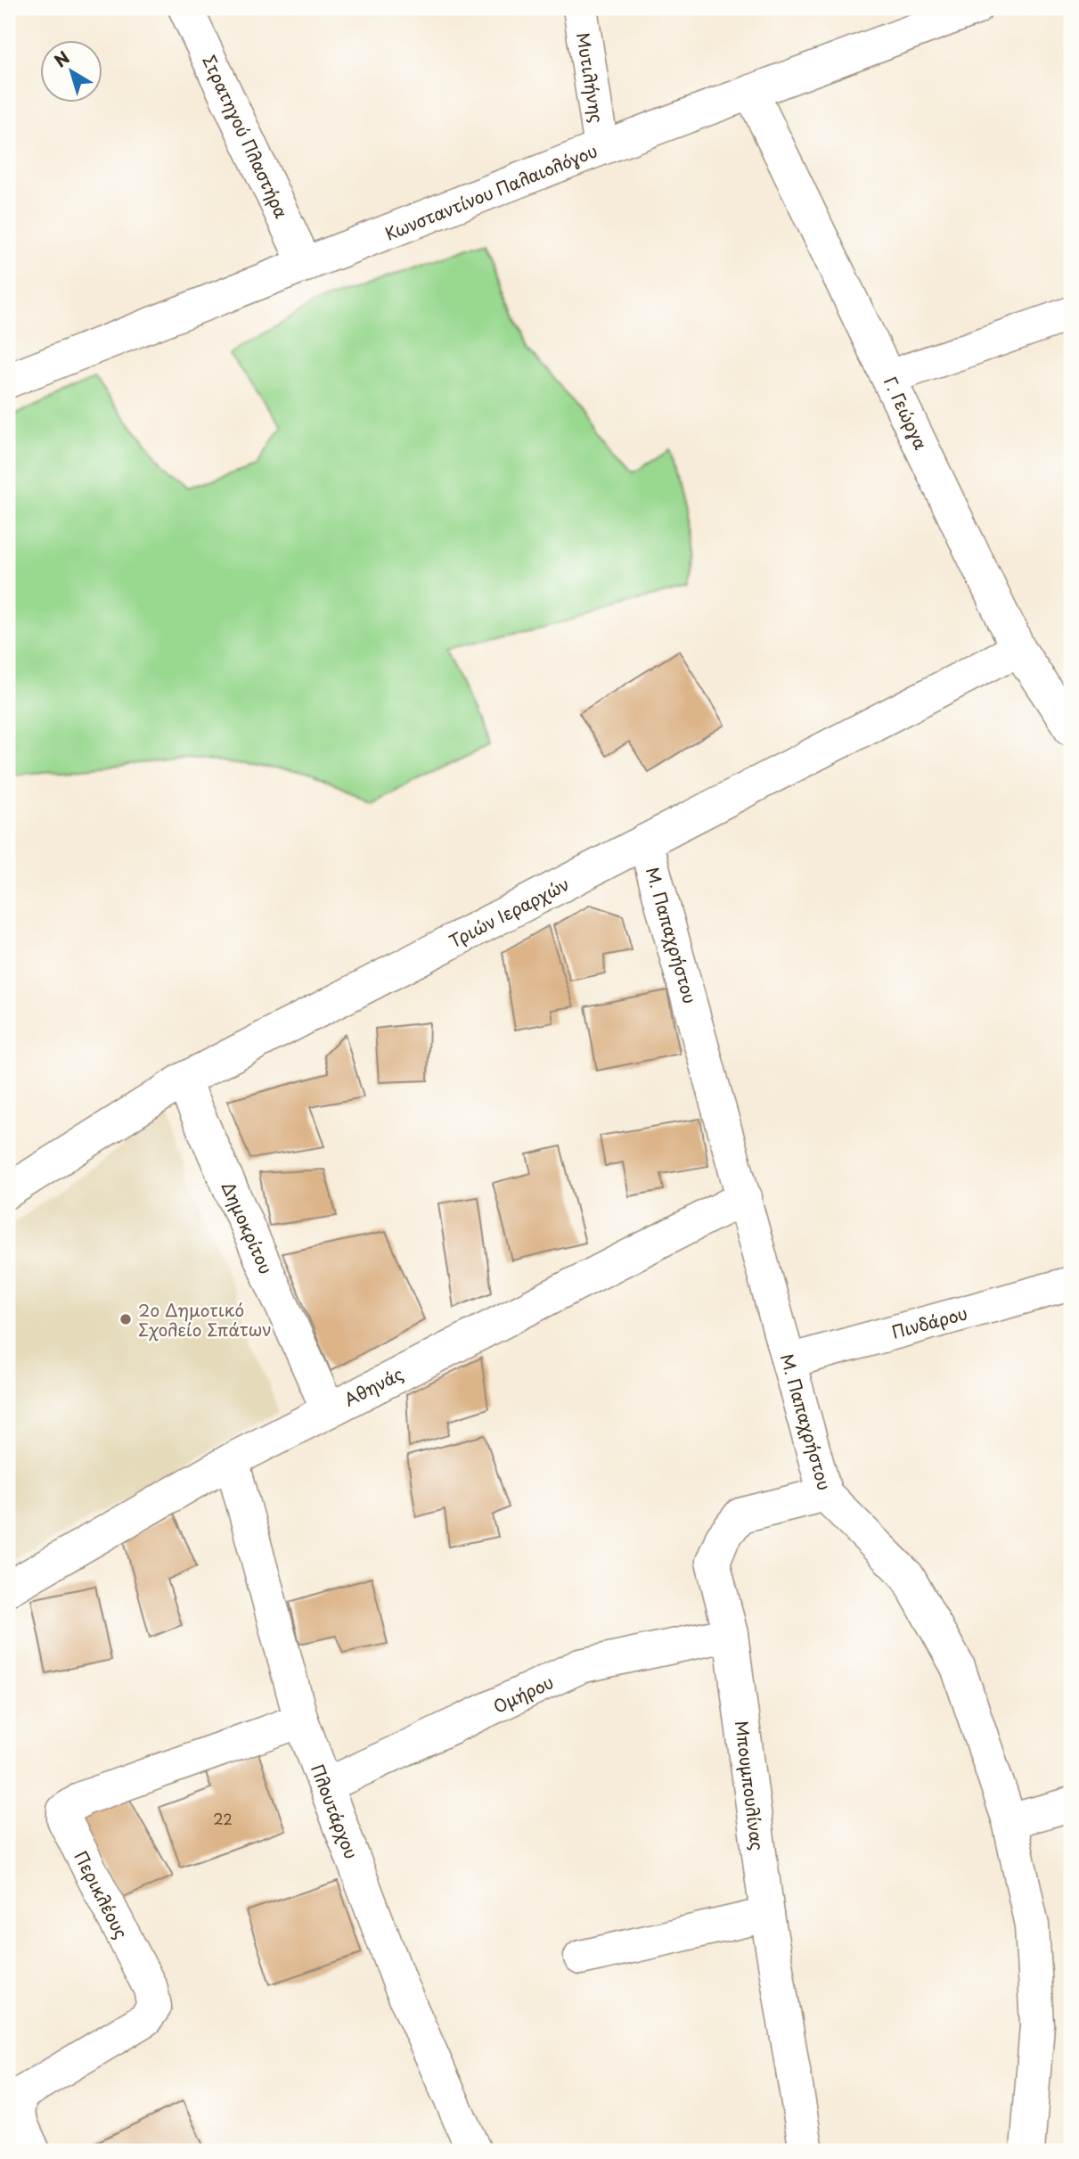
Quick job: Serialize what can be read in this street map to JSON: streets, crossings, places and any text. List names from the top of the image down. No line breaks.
{"streets":{"street":["Μυτιλήνης","Στρατηγού Πλαστήρα","Κωνσταντίνου Παλαιολόγου","Γ. Γεώργα","Τριών Ιεραρχών","Μ. Παπαχρήστου","Δημοκρίτου","Πινδάρου","Αθηνάς","Ομήρου","Μπουμπουλίνας","Πλουτάρχου","Περικλέους"]},"crossings":[["Μυτιλήνης","Κωνσταντίνου Παλαιολόγου"],["Στρατηγού Πλαστήρα","Κωνσταντίνου Παλαιολόγου"],["Κωνσταντίνου Παλαιολόγου","Γ. Γεώργα"],["Γ. Γεώργα","Τριών Ιεραρχών"],["Τριών Ιεραρχών","Μ. Παπαχρήστου"],["Τριών Ιεραρχών","Δημοκρίτου"],["Μ. Παπαχρήστου","Πινδάρου"],["Μ. Παπαχρήστου","Αθηνάς"],["Μ. Παπαχρήστου","Μπουμπουλίνας"],["Δημοκρίτου","Αθηνάς"],["Αθηνάς","Πλουτάρχου"],["Ομήρου","Μπουμπουλίνας"],["Ομήρου","Πλουτάρχου"],["Πλουτάρχου","Περικλέους"]],"places":["2ο Δημοτικό Σχολείο Σπάτων"],"house_numbers":["22"],"north":"top left"}
